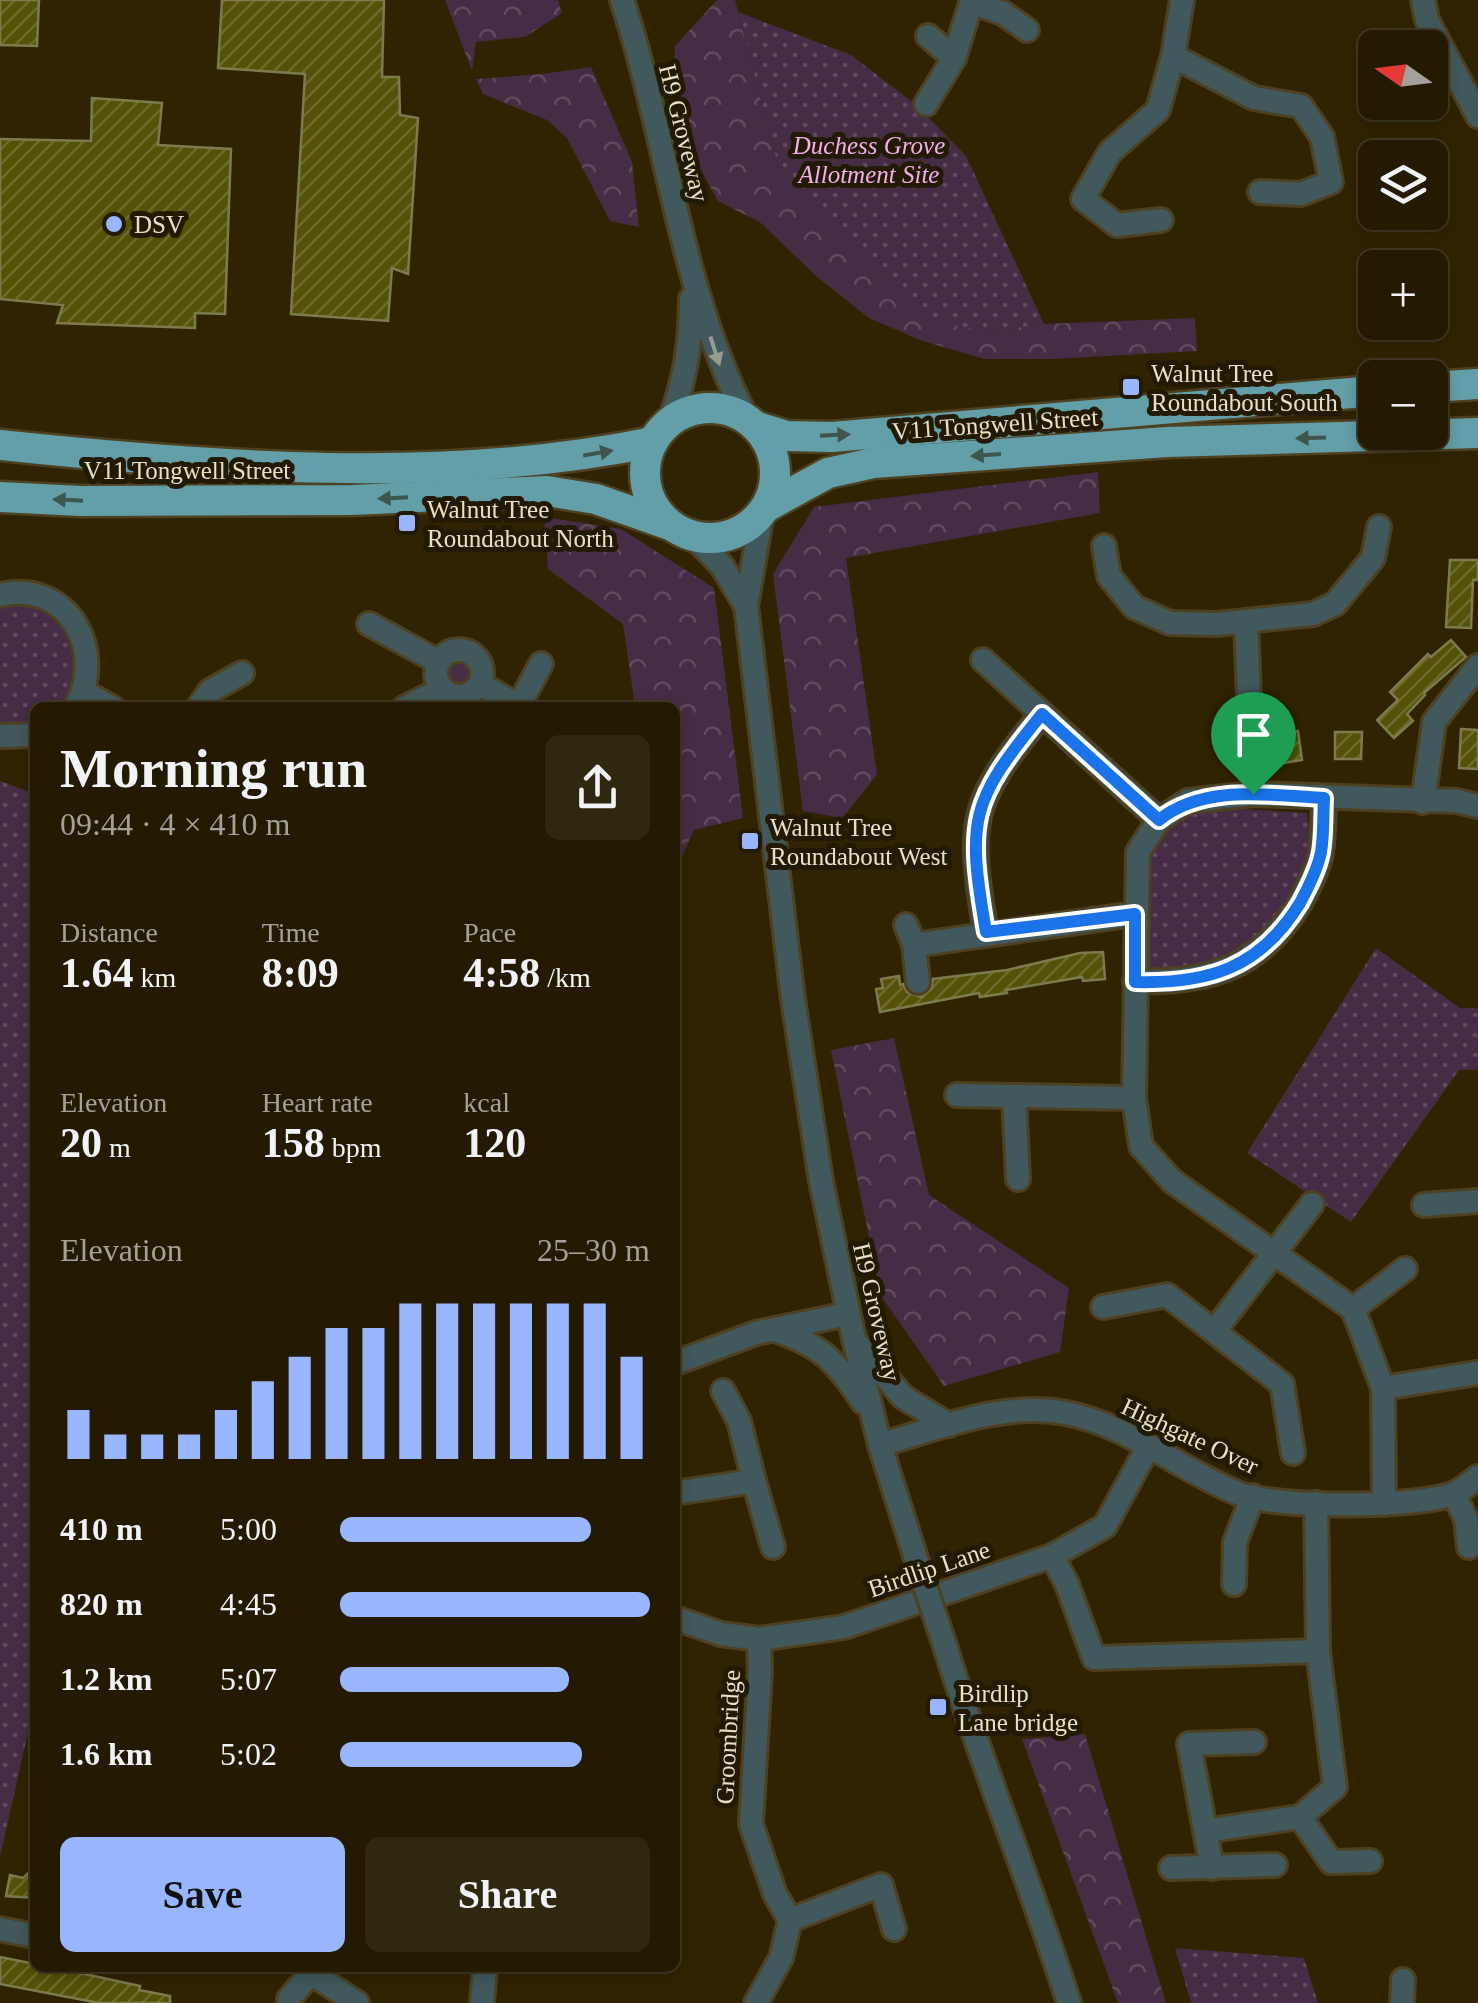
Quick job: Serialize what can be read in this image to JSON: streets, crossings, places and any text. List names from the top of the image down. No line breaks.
{"streets":{"highway":["V11 Tongwell Street"],"street":["H9 Groveway","Highgate Over","Birdlip Lane","Groombridge"]},"crossings":[["H9 Groveway","V11 Tongwell Street"],["H9 Groveway","Highgate Over"],["Highgate Over","Birdlip Lane"],["Birdlip Lane","Groombridge"]],"parks":["Duchess Grove Allotment Site"],"places":{"other":["DSV"],"transit":["Walnut Tree Roundabout South","Walnut Tree Roundabout North","Walnut Tree Roundabout West","Birdlip Lane bridge"]},"north":"left","page":{"map_buttons":["+","−"],"heading":["Morning run","09:44 · 4 × 410 m"],"stats":[["Distance","1.64 km"],["Time","8:09"],["Pace","4:58 /km"],["Elevation","20 m"],["Heart rate","158 bpm"],["kcal","120"]],"chart":["Elevation","25–30 m"],"list":[{"name":"410 m","note":"5:00"},{"name":"820 m","note":"4:45"},{"name":"1.2 km","note":"5:07"},{"name":"1.6 km","note":"5:02"}],"buttons":["Save","Share"]}}
